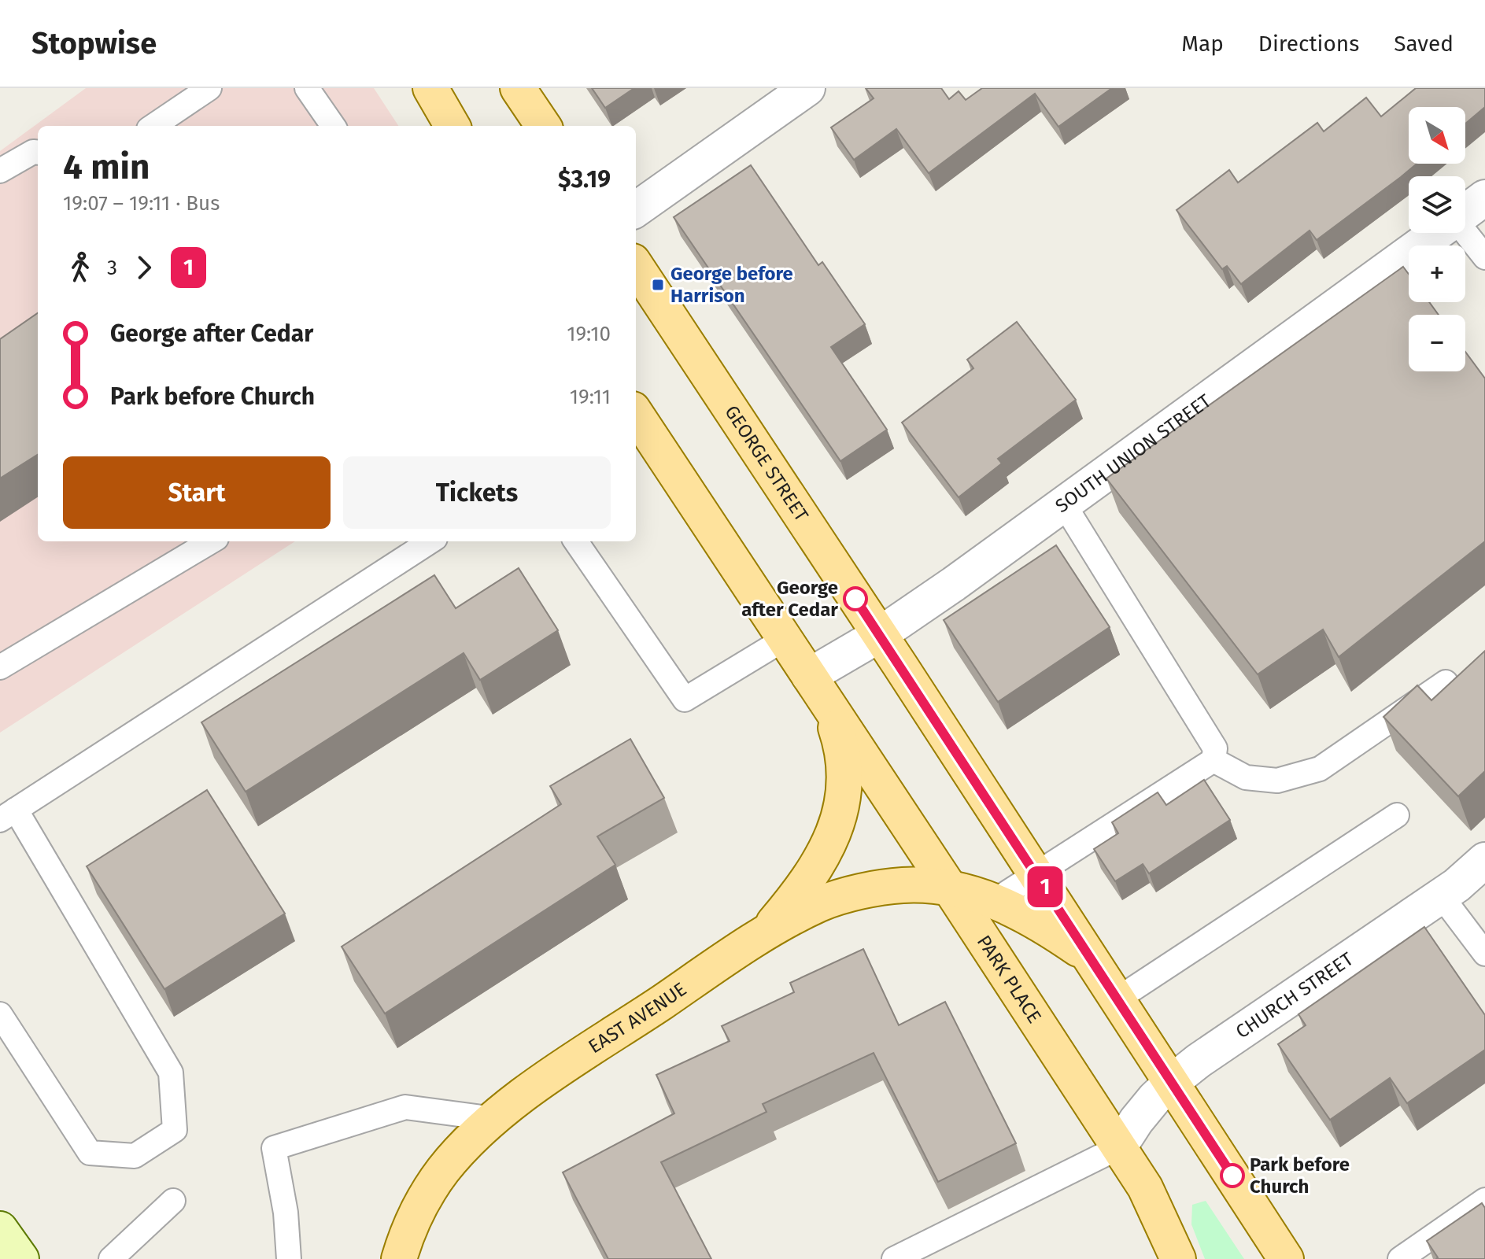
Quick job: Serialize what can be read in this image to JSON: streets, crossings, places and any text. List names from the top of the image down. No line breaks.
{"streets":{"main road":["GEORGE STREET","PARK PLACE","EAST AVENUE"],"street":["SOUTH UNION STREET","CHURCH STREET"]},"crossings":[["SOUTH UNION STREET","GEORGE STREET"],["PARK PLACE","CHURCH STREET"],["PARK PLACE","EAST AVENUE"]],"places":{"transit":["George before Harrison"],"other":["George after Cedar","Park before Church"]},"lines":["bus line 1"],"north":"bottom right","page":{"header":"Stopwise","nav":["Map","Directions","Saved"],"on_map":"1","map_buttons":["+","−"],"heading":["4 min","19:07 – 19:11 · Bus","$3.19"],"legs":["3","1"],"list":[{"name":"George after Cedar","value":"19:10"},{"name":"Park before Church","value":"19:11"}],"buttons":["Start","Tickets"]}}
